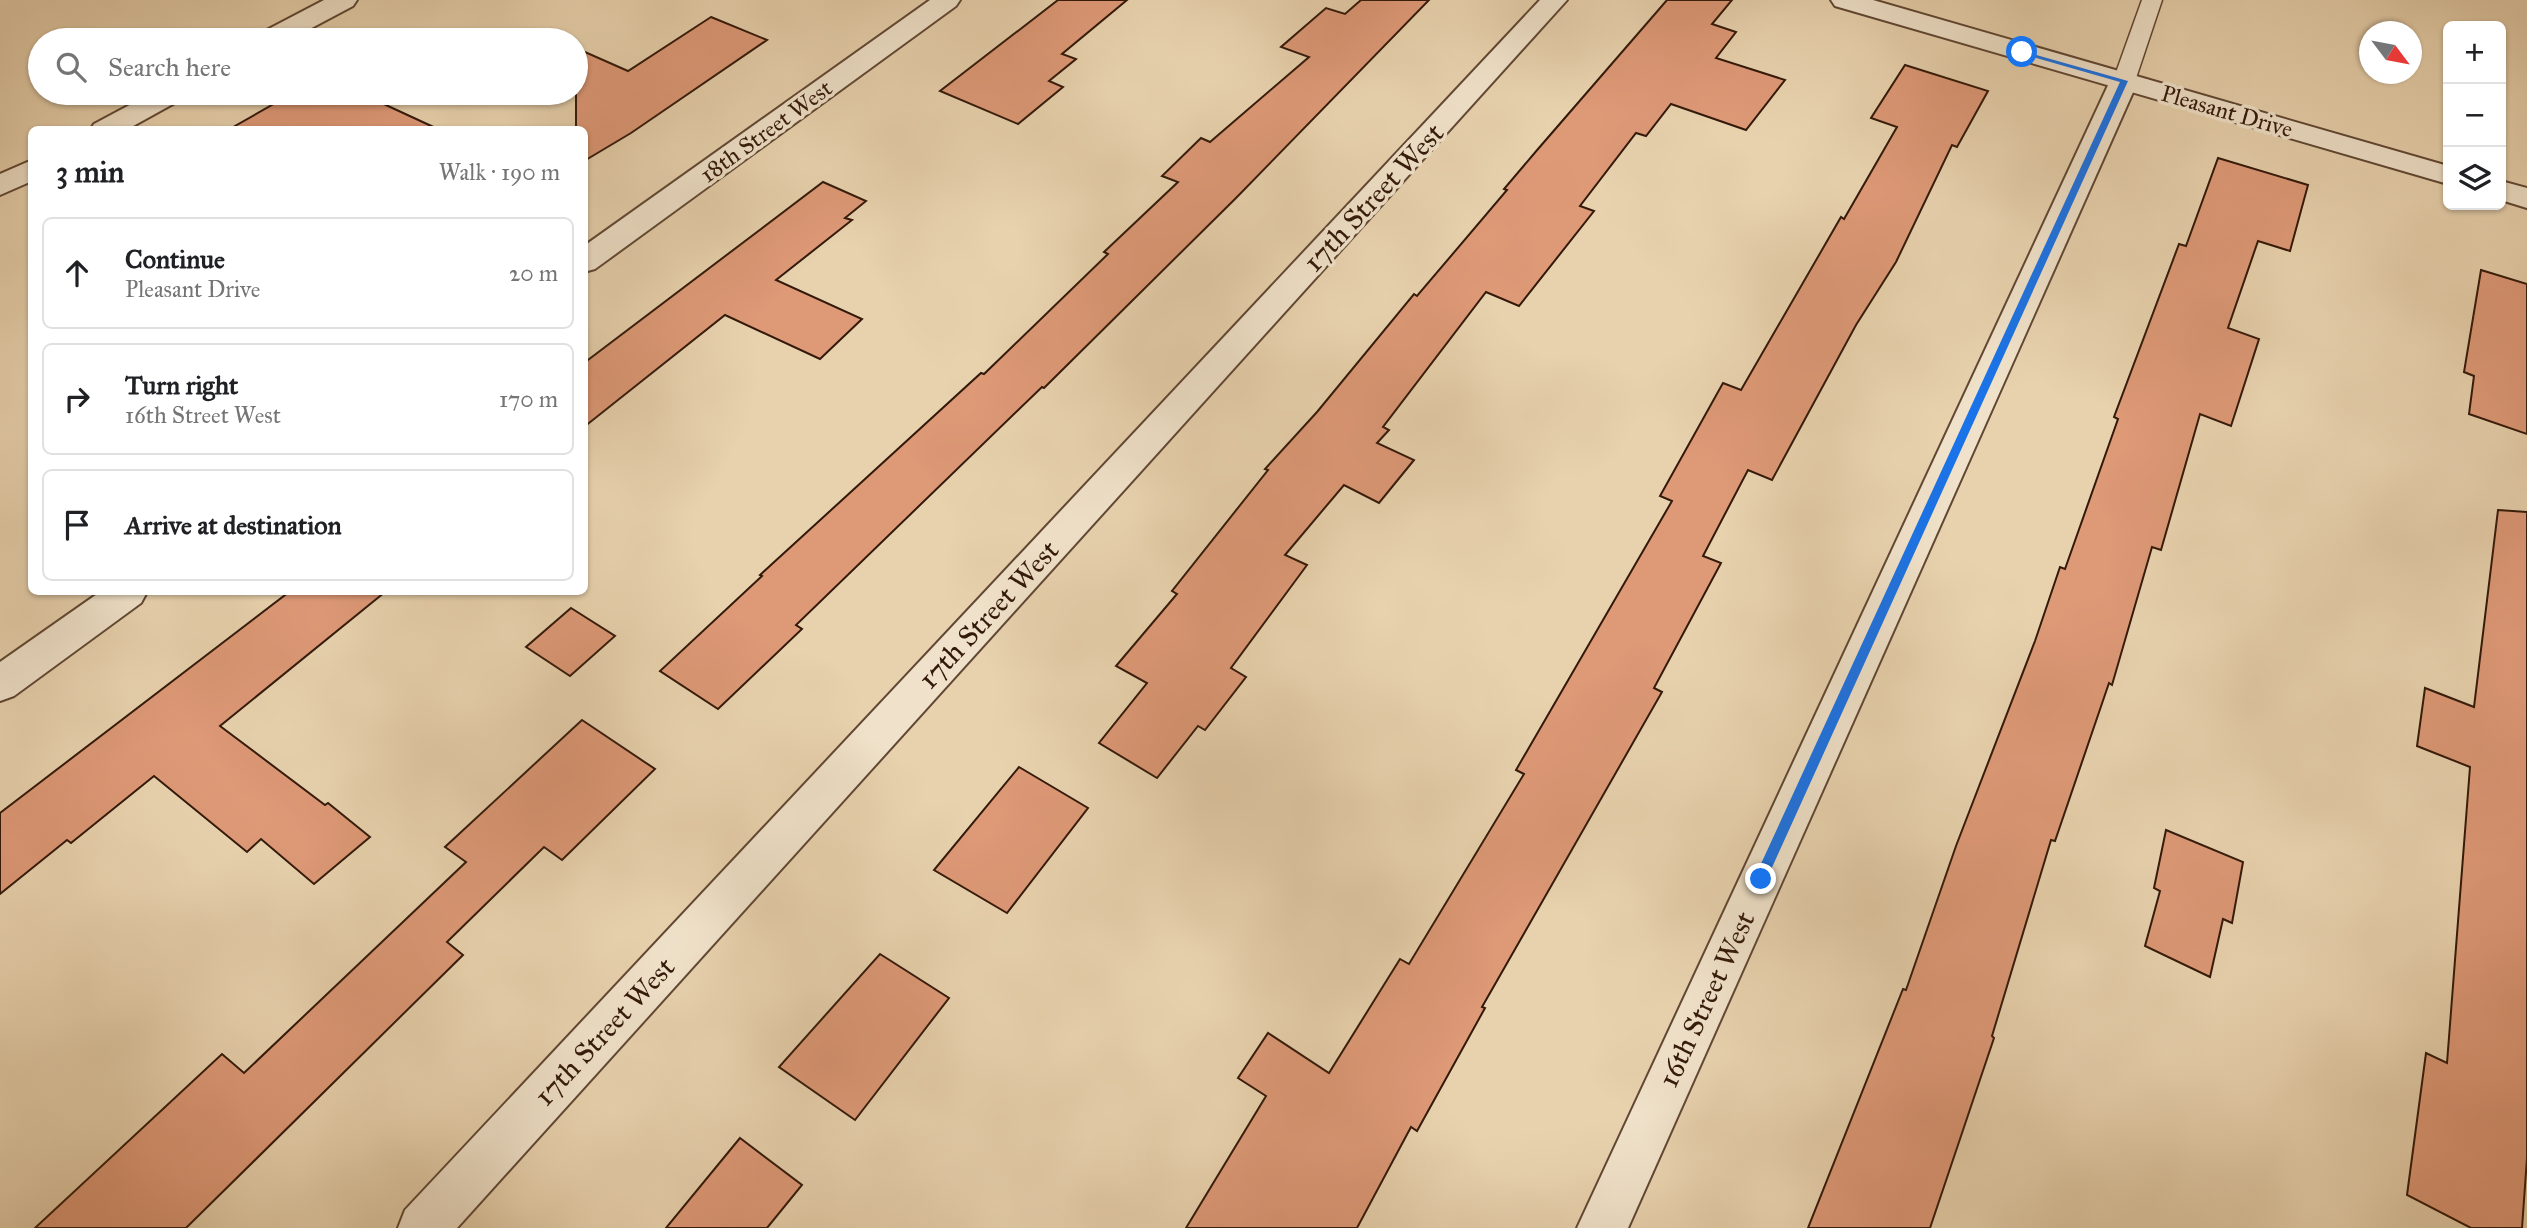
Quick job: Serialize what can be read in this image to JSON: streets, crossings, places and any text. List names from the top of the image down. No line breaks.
{"streets":{"street":["Pleasant Drive","18th Street West","17th Street West","16th Street West"]},"crossings":[["Pleasant Drive","16th Street West"]],"north":"bottom right","page":{"map_buttons":["+","−"],"search":"Search here","heading":["3 min","Walk · 190 m"],"list":[["Continue","Pleasant Drive","20 m"],["Turn right","16th Street West","170 m"],"Arrive at destination"]}}
